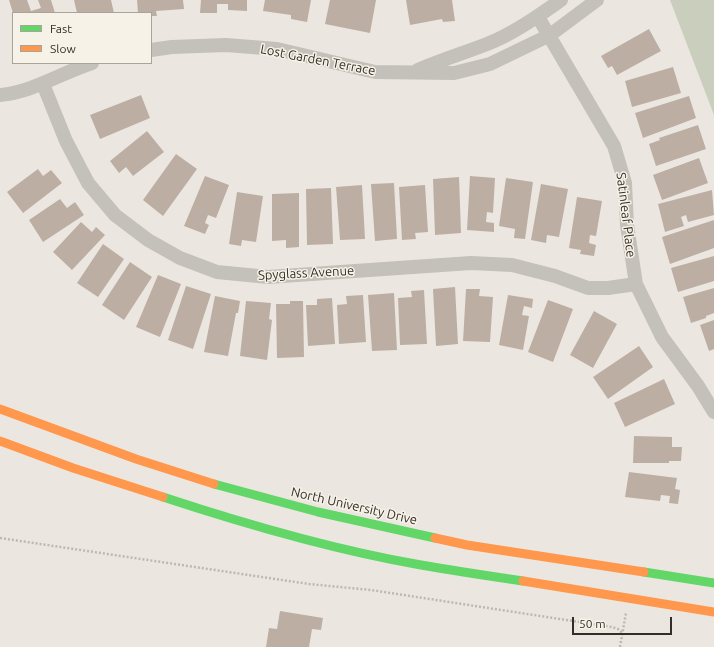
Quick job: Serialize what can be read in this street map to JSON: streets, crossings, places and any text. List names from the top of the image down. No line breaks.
{"streets":{"main road":["North University Drive"],"street":["Lost Garden Terrace","Satinleaf Place","Spyglass Avenue"]},"crossings":[["Lost Garden Terrace","Satinleaf Place"],["Satinleaf Place","Spyglass Avenue"]],"legend":["Fast","Slow"],"scale_bar":"50 m"}
